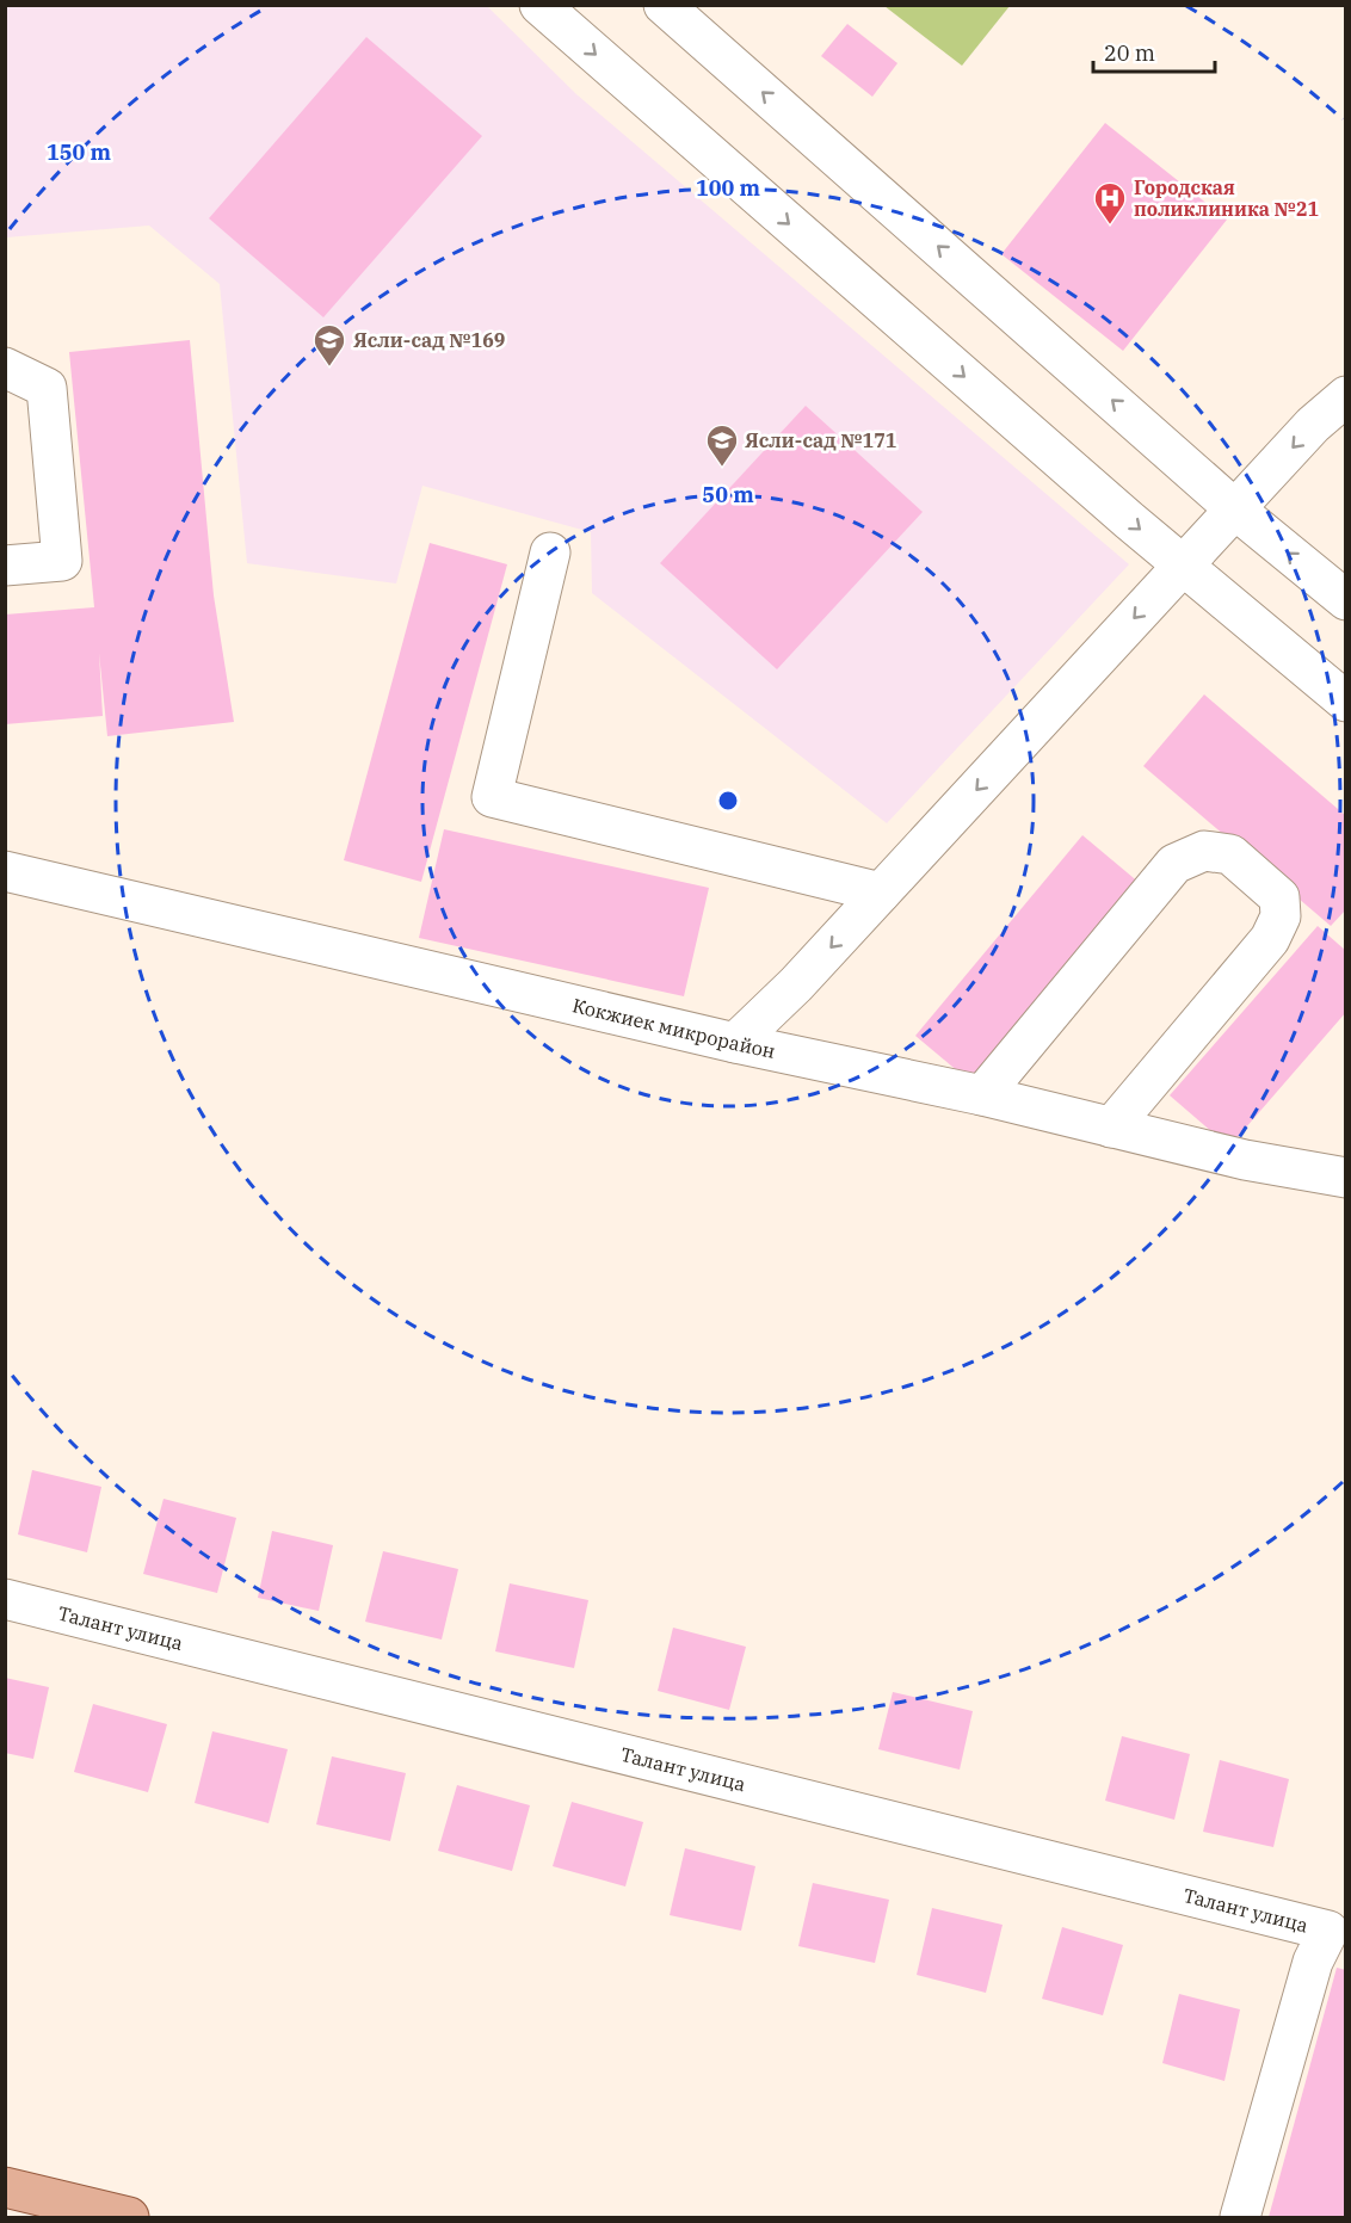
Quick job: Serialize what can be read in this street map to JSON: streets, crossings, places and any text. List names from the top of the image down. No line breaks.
{"streets":{"street":["Кокжиек микрорайон","Талант улица"]},"places":{"hospital":["Городская поликлиника №21"],"school or university":["Ясли-сад №169","Ясли-сад №171"]},"scale_bar":"20 m","rings":["150 m","100 m","50 m"]}
